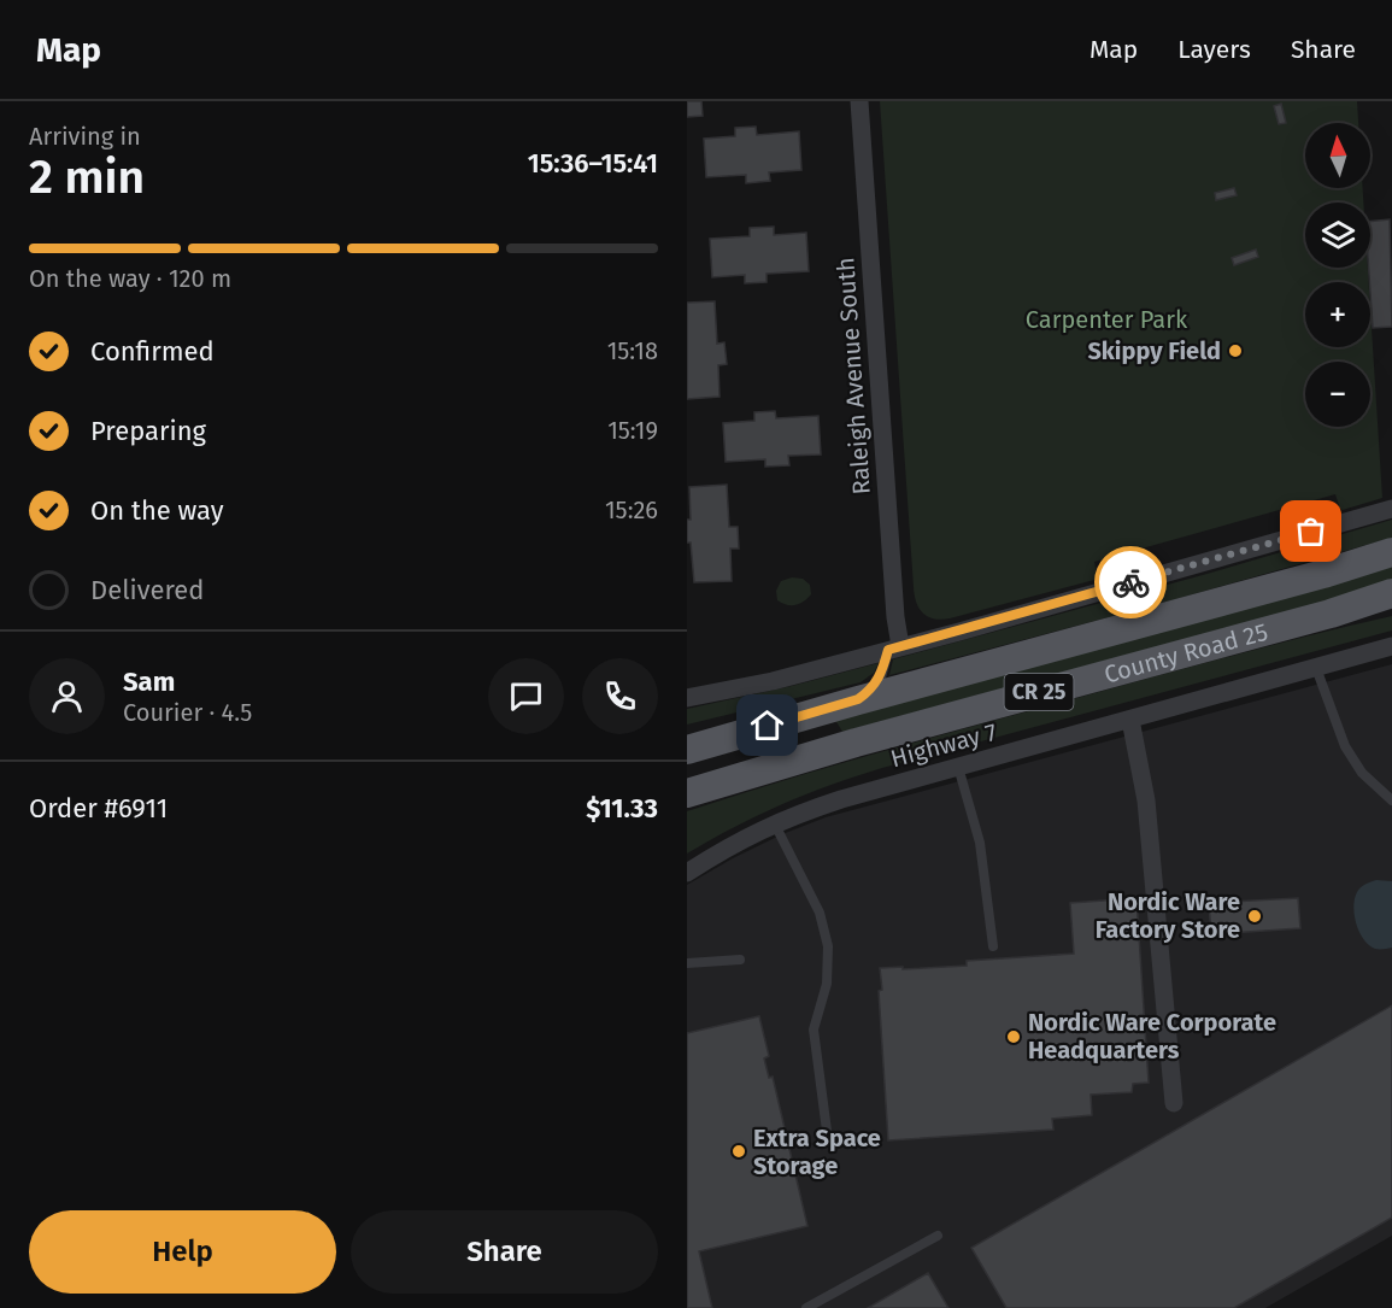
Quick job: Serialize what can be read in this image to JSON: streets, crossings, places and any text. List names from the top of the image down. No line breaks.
{"streets":{"main road":["County Road 25","CR 25"],"street":["Raleigh Avenue South","Highway 7"]},"parks":["Carpenter Park"],"places":["Skippy Field","Nordic Ware Factory Store","Nordic Ware Corporate Headquarters","Extra Space Storage"],"north":"top","page":{"header":"Map","nav":["Map","Layers","Share"],"heading":["2 min","Arriving in","15:36–15:41"],"panel":["Sam","Courier · 4.5","Order #6911","$11.33"],"map_buttons":["+","−"],"bar":"On the way · 120 m","list":[["Confirmed","15:18"],["Preparing","15:19"],["On the way","15:26"],"Delivered"],"buttons":["Help","Share"]}}
